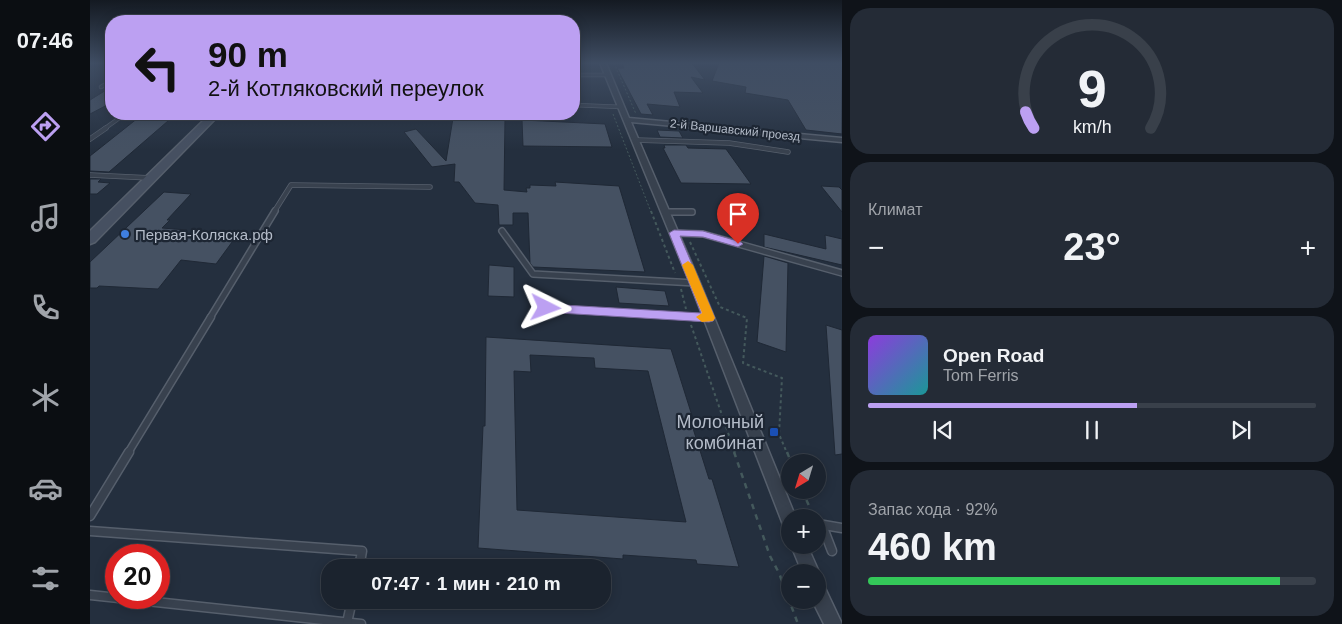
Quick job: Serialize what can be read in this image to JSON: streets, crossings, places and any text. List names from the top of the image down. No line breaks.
{"streets":{"street":["2-й Варшавский проезд"]},"places":{"other":["Первая-Коляска.рф"],"transit":["Молочный комбинат"]},"north":"bottom left","page":{"tabs":"07:46","turn":["90 m","2-й Котляковский переулок"],"tile":["Климат",["Запас хода · 92%","460 km"]],"heat":["−","23°","+"],"song":["Open Road","Tom Ferris"],"map_buttons":["+","−"],"limit":"20","trip":"07:47 · 1 мин · 210 m","gauge":["9","km/h"]}}
